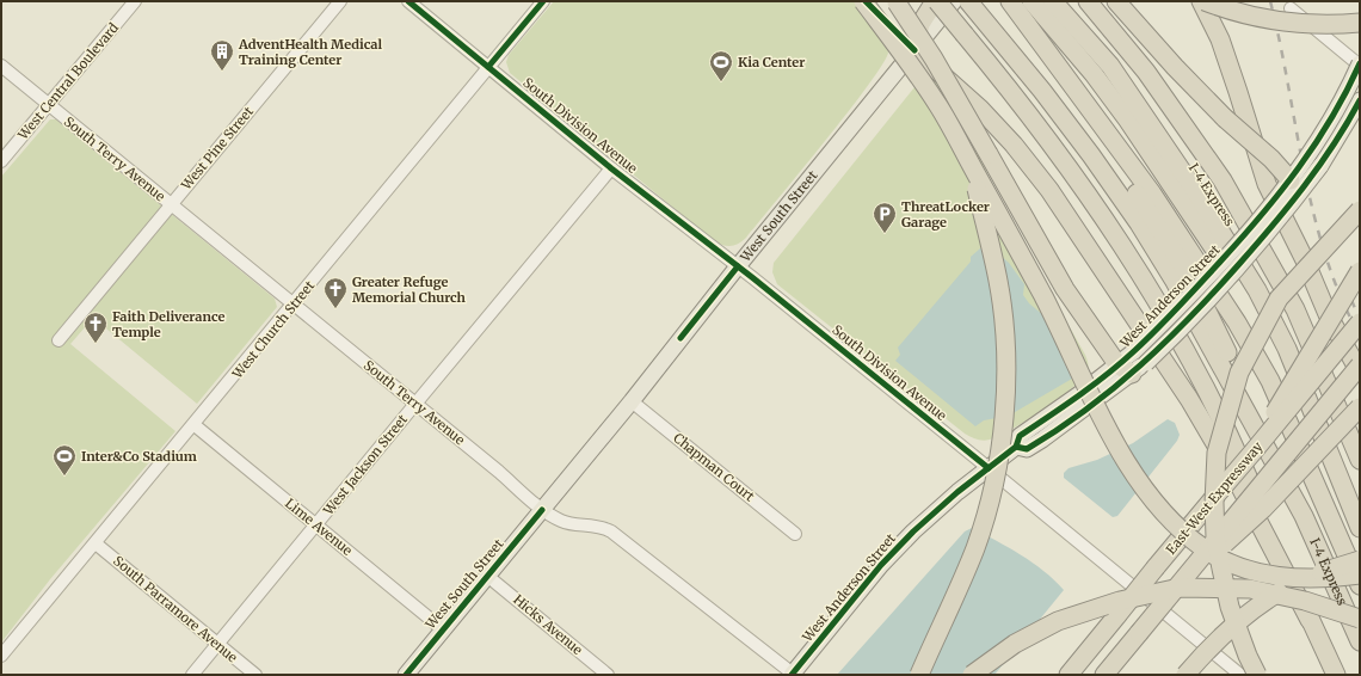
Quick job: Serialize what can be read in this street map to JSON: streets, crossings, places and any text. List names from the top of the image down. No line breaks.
{"streets":{"highway":["I-4 Express","East-West Expressway"],"main road":["West South Street","West Anderson Street"],"street":["West Central Boulevard","South Division Avenue","West Pine Street","South Terry Avenue","West Church Street","West Jackson Street","Chapman Court","Lime Avenue","South Parramore Avenue","Hicks Avenue"]},"crossings":[["West Central Boulevard","South Terry Avenue"],["South Division Avenue","West South Street"],["South Division Avenue","West Anderson Street"],["South Division Avenue","West Church Street"],["South Division Avenue","West Jackson Street"],["West Pine Street","South Terry Avenue"],["South Terry Avenue","West South Street"],["South Terry Avenue","West Anderson Street"],["South Terry Avenue","West Church Street"],["South Terry Avenue","West Jackson Street"],["West South Street","Chapman Court"],["West South Street","Lime Avenue"],["West South Street","Hicks Avenue"],["West Church Street","Lime Avenue"],["West Church Street","South Parramore Avenue"],["West Jackson Street","Lime Avenue"],["West Jackson Street","South Parramore Avenue"]],"places":{"building":["AdventHealth Medical Training Center"],"sports":["Kia Center","Inter&Co Stadium"],"parking":["ThreatLocker Garage"],"church":["Greater Refuge Memorial Church","Faith Deliverance Temple"]}}
